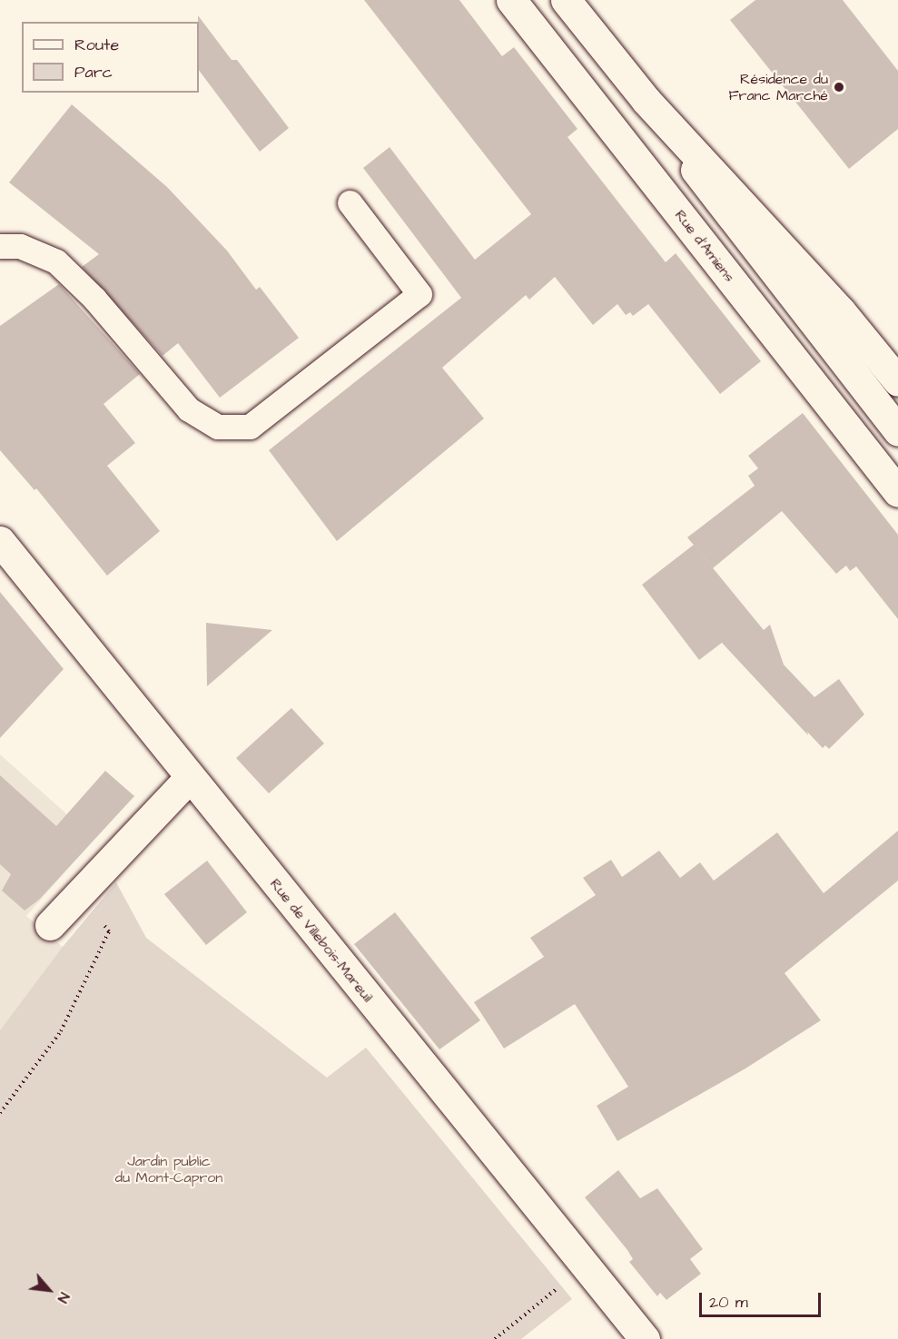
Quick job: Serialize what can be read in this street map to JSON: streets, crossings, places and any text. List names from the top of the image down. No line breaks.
{"streets":{"street":["Rue d'Amiens","Rue de Villebois-Mareuil"]},"parks":["Jardin public du Mont-Capron"],"places":["Résidence du Franc Marché"],"legend":["Route","Parc"],"scale_bar":"20 m","north":"bottom right"}
